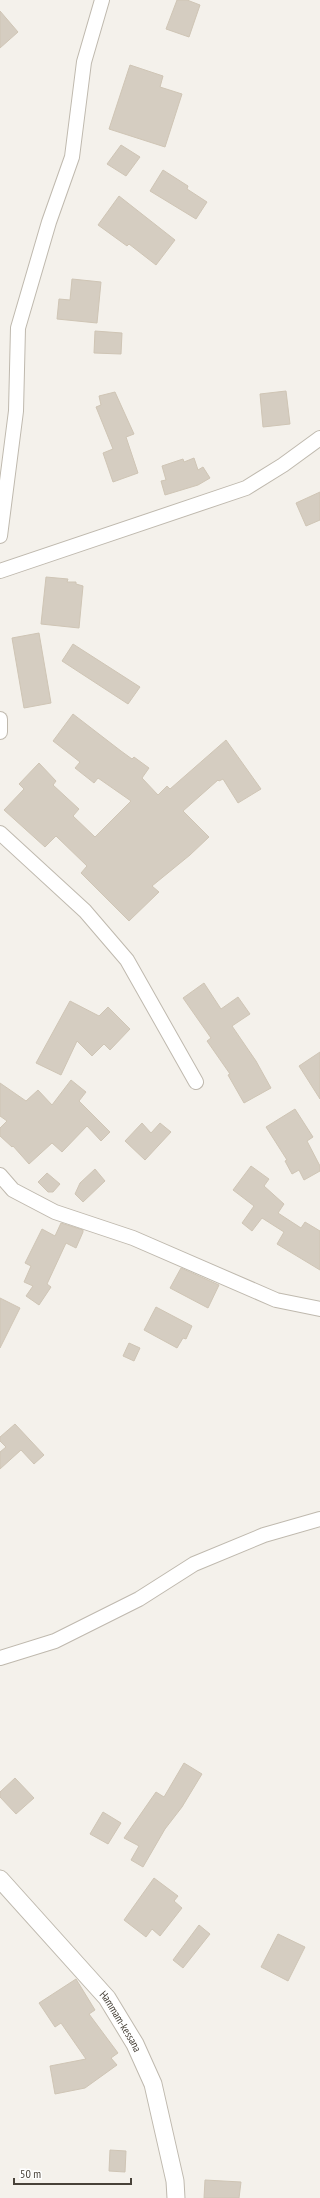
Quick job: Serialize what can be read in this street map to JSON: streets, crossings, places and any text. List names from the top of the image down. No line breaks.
{"streets":{"street":["Hammam-kessana"]},"scale_bar":"50 m"}
